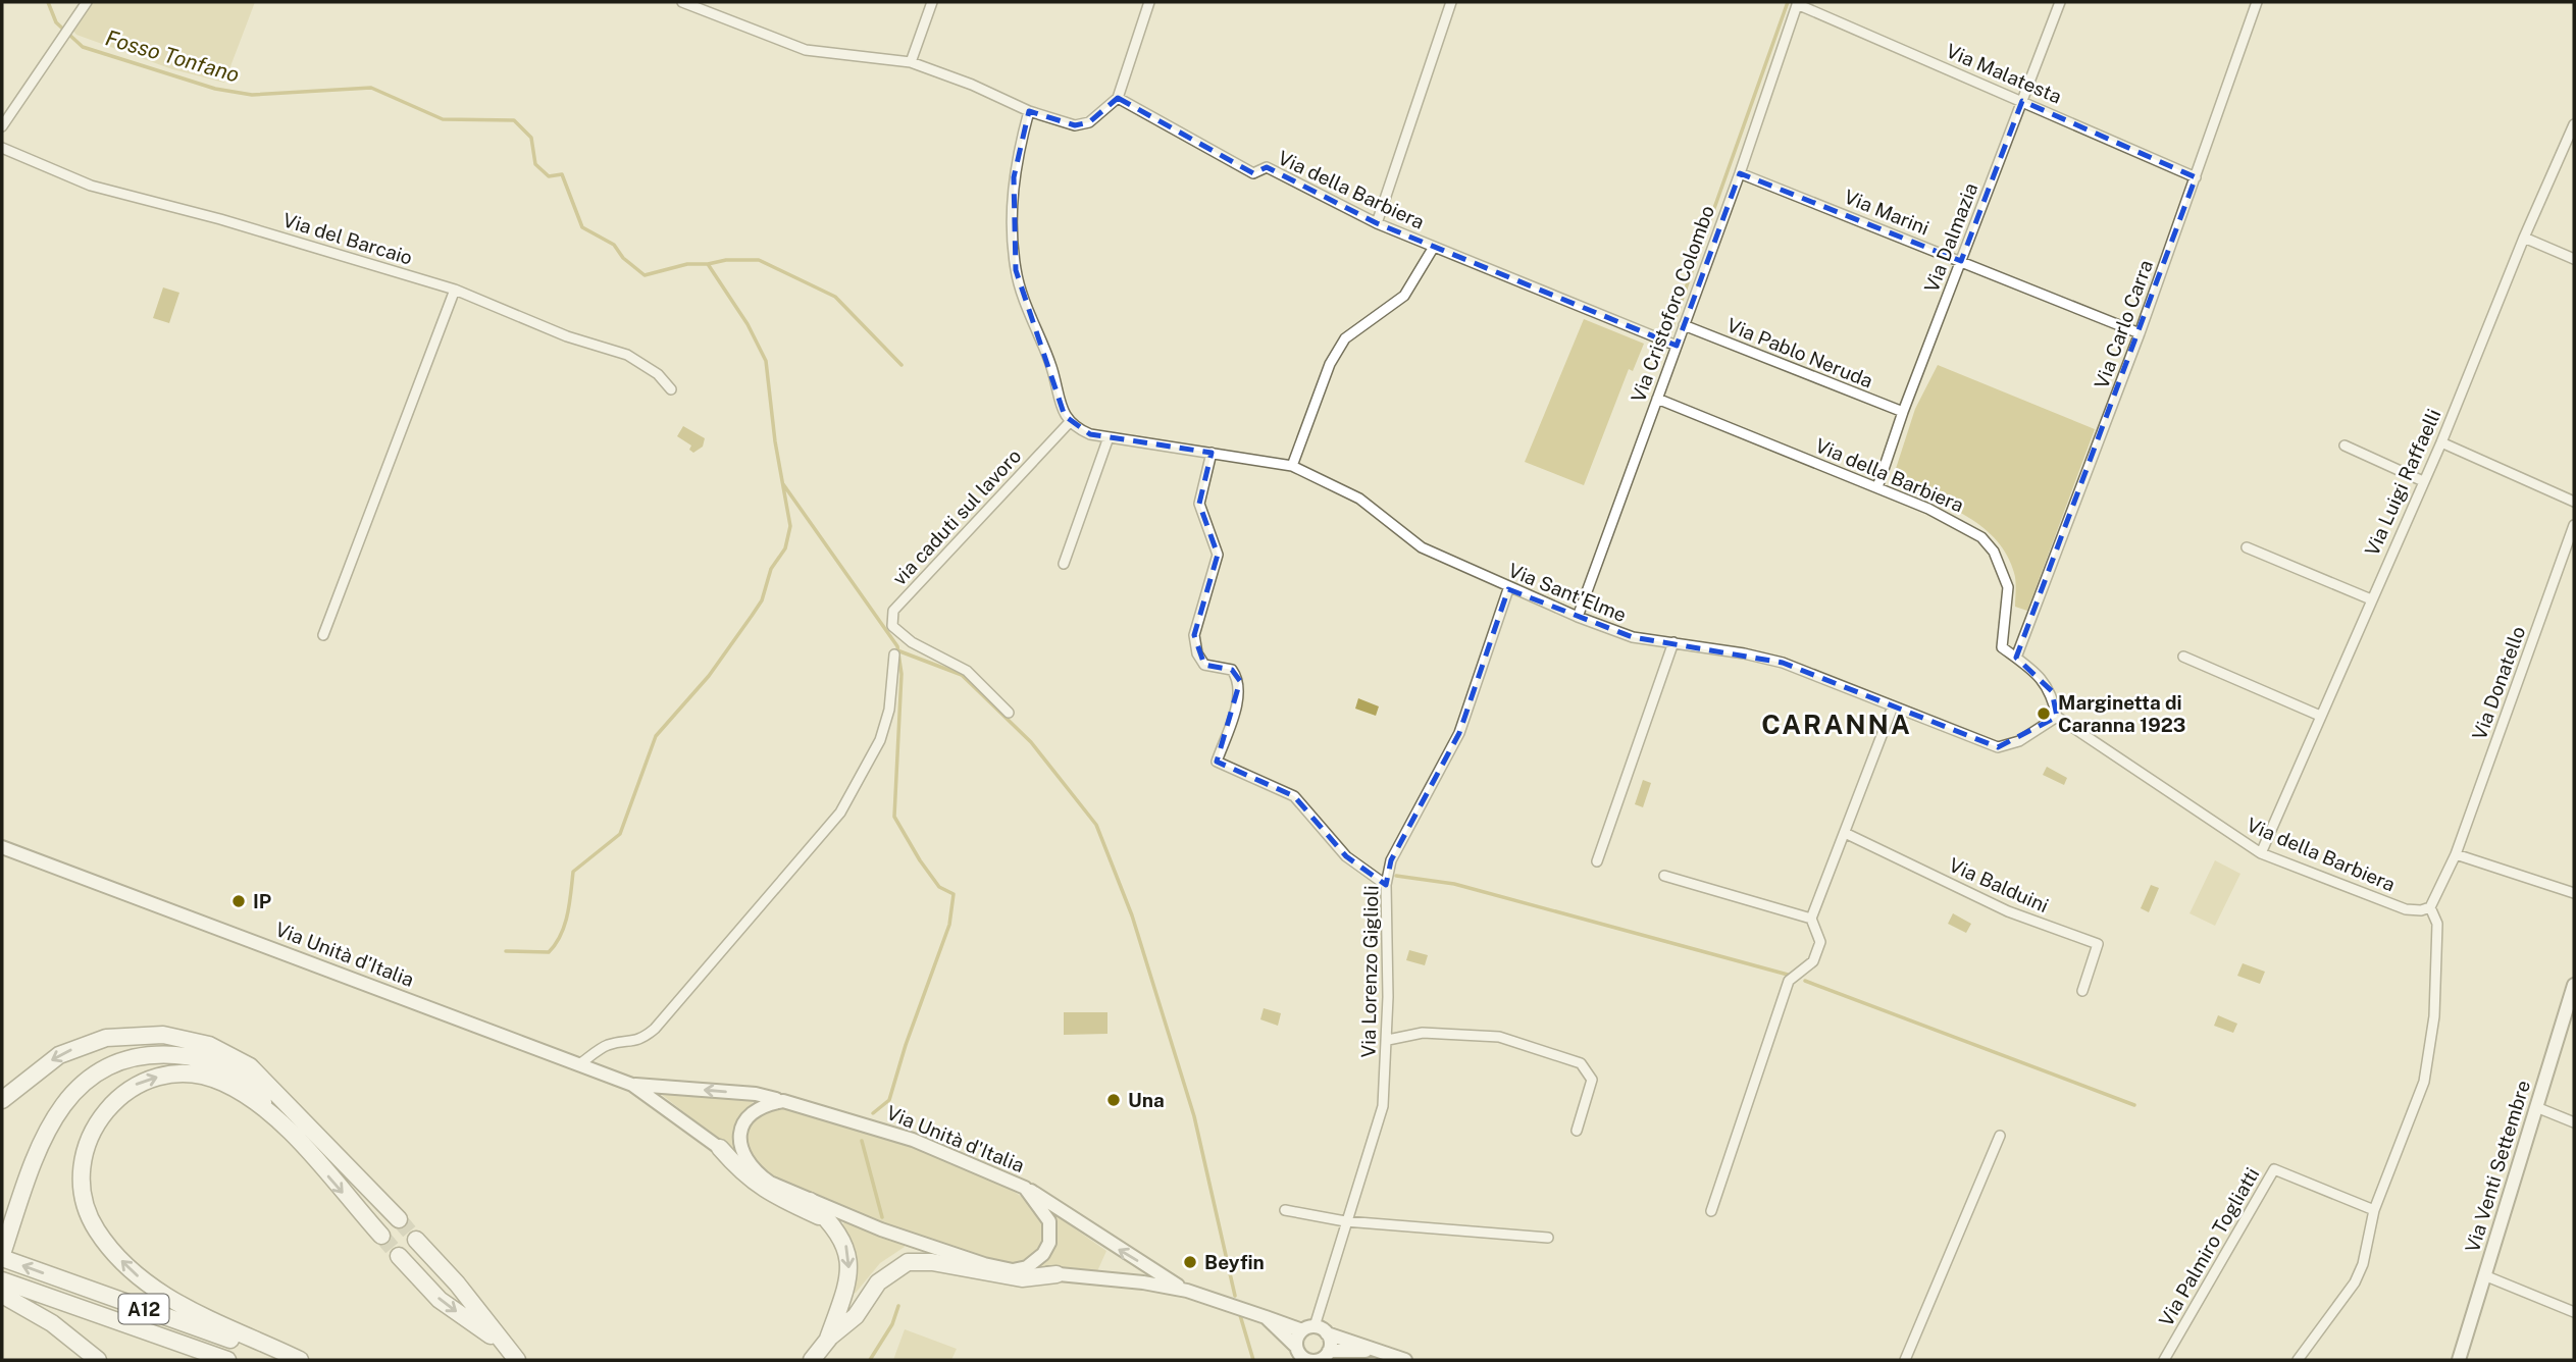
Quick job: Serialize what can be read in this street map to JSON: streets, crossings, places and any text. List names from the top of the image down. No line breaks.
{"streets":{"highway":["A12"],"main road":["Via Unità d'Italia","Via Venti Settembre"],"street":["Via Malatesta","Via della Barbiera","Via Marini","Via Dalmazia","Via del Barcaio","Via Cristoforo Colombo","Via Carlo Carra","Via Pablo Neruda","Via Luigi Raffaelli","via caduti sul lavoro","Via Sant'Elme","Via Donatello","Via Balduini","Via Lorenzo Giglioli","Via Palmiro Togliatti"]},"crossings":[["Via Malatesta","Via Dalmazia"],["Via Malatesta","Via Cristoforo Colombo"],["Via Malatesta","Via Carlo Carra"],["Via della Barbiera","Via Dalmazia"],["Via della Barbiera","Via Cristoforo Colombo"],["Via della Barbiera","Via Carlo Carra"],["Via della Barbiera","Via Luigi Raffaelli"],["Via della Barbiera","Via Sant'Elme"],["Via Marini","Via Dalmazia"],["Via Marini","Via Cristoforo Colombo"],["Via Marini","Via Carlo Carra"],["Via Dalmazia","Via Pablo Neruda"],["Via Cristoforo Colombo","Via Pablo Neruda"],["Via Cristoforo Colombo","Via Sant'Elme"],["via caduti sul lavoro","Via Sant'Elme"],["Via Sant'Elme","Via Lorenzo Giglioli"]],"districts":["CARANNA"],"water":["Fosso Tonfano"],"places":["Marginetta di Caranna 1923","IP","Una","Beyfin"]}
